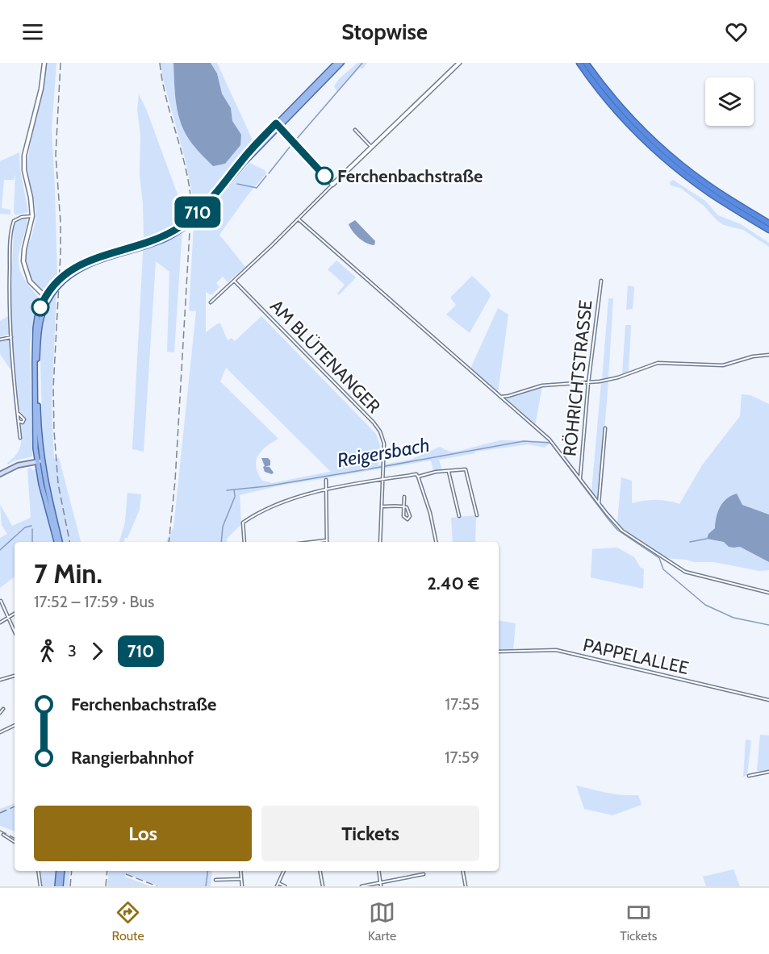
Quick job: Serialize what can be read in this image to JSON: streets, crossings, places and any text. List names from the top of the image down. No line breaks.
{"streets":{"street":["AM BLÜTENANGER","RÖHRICHTSTRASSE","PAPPELALLEE"]},"water":["Reigersbach"],"places":["Ferchenbachstraße"],"lines":["bus line 710"],"page":{"header":"Stopwise","on_map":"710","heading":["7 Min.","17:52 – 17:59 · Bus","2.40 €"],"legs":["3","710"],"list":[{"name":"Ferchenbachstraße","value":"17:55"},{"name":"Rangierbahnhof","value":"17:59"}],"buttons":["Los","Tickets"],"tabs":["Route","Karte","Tickets"]}}
